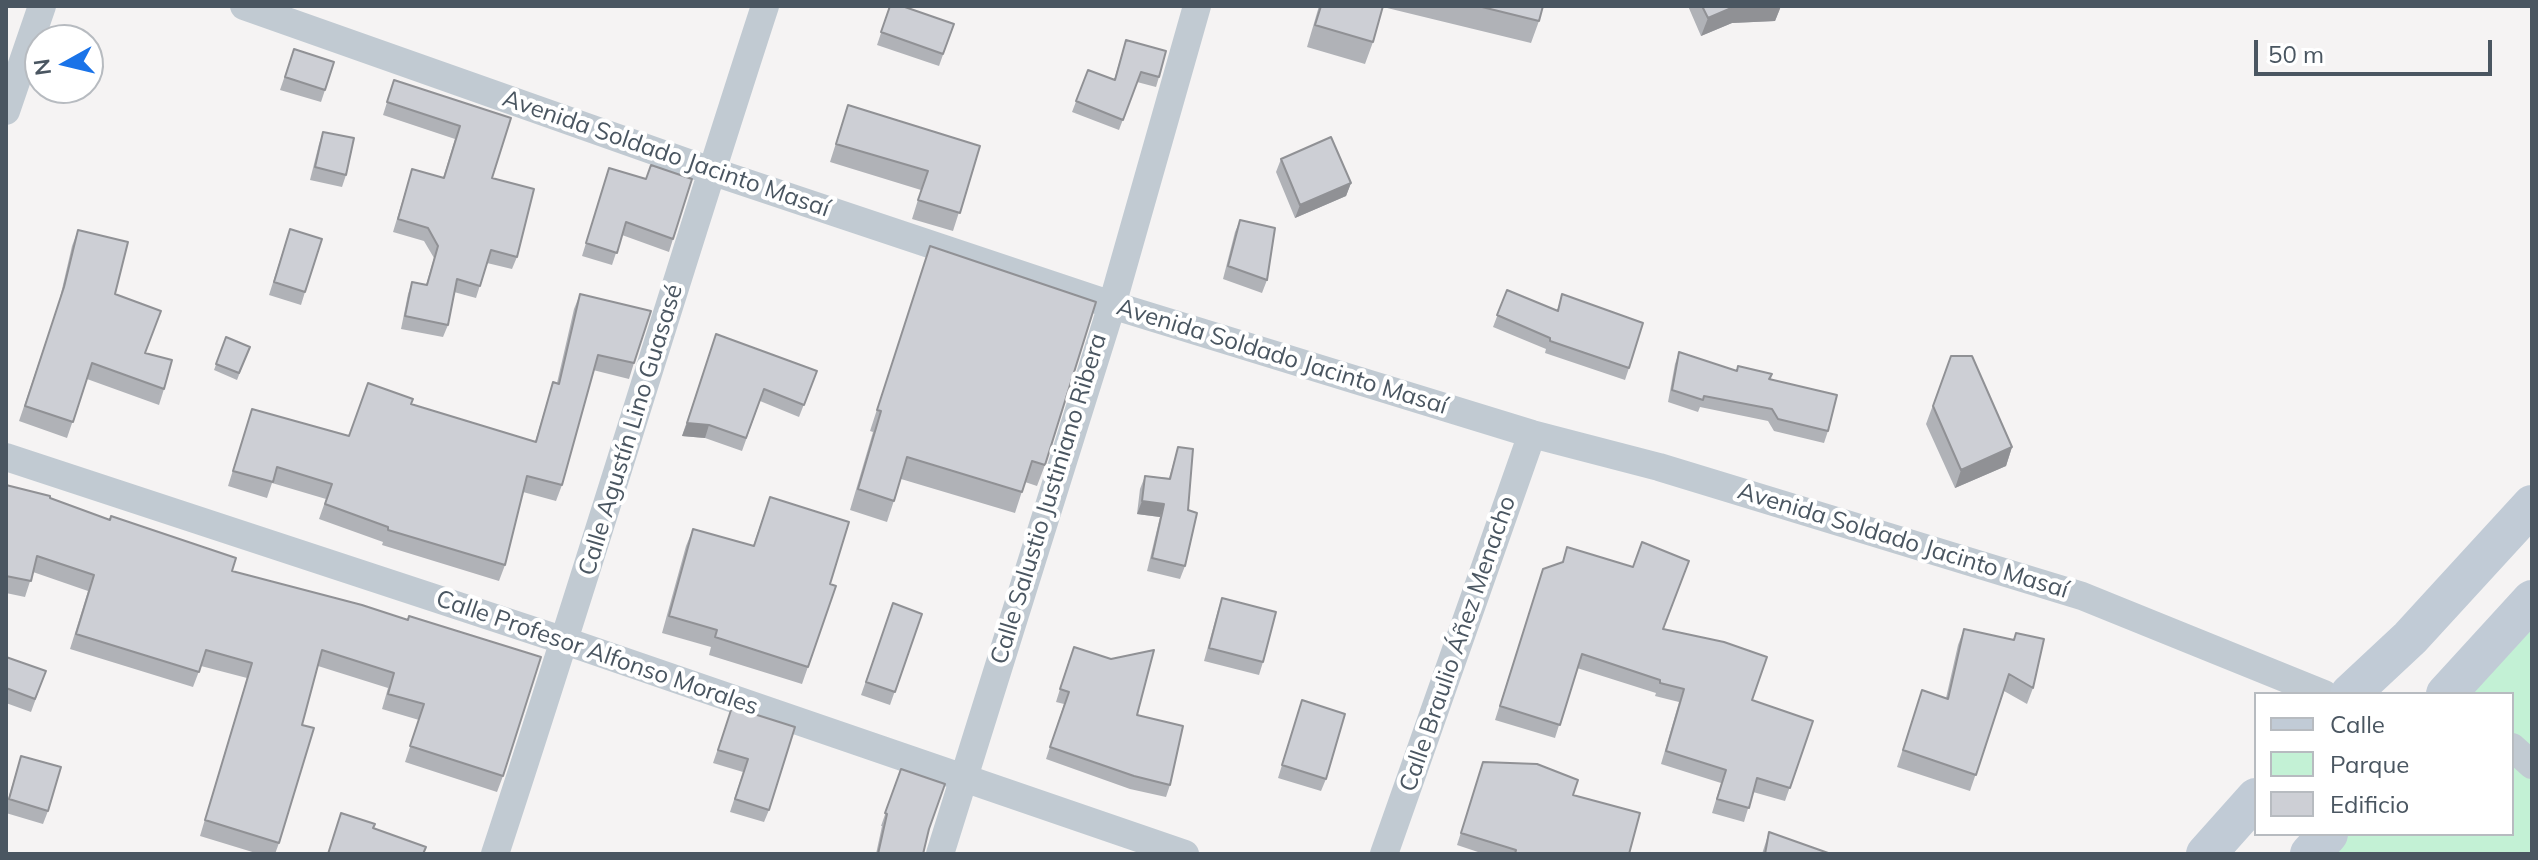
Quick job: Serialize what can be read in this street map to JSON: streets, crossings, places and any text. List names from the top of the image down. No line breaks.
{"streets":{"street":["Avenida Soldado Jacinto Masaí","Calle Agustín Lino Guasasé","Calle Salustio Justiniano Ribera","Calle Braulio Áñez Menacho","Calle Profesor Alfonso Morales"]},"crossings":[["Avenida Soldado Jacinto Masaí","Calle Agustín Lino Guasasé"],["Avenida Soldado Jacinto Masaí","Calle Salustio Justiniano Ribera"],["Avenida Soldado Jacinto Masaí","Calle Braulio Áñez Menacho"],["Calle Agustín Lino Guasasé","Calle Profesor Alfonso Morales"],["Calle Salustio Justiniano Ribera","Calle Profesor Alfonso Morales"]],"legend":["Calle","Parque","Edificio"],"scale_bar":"50 m","north":"left"}
